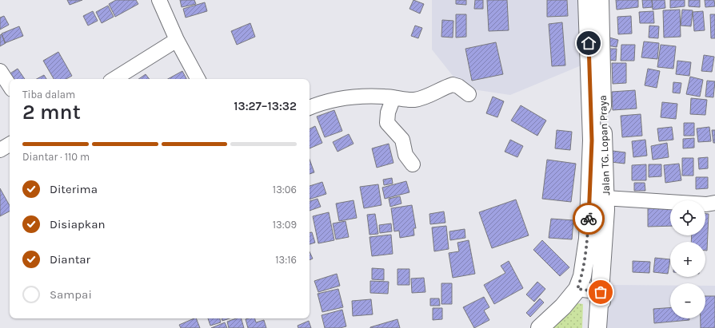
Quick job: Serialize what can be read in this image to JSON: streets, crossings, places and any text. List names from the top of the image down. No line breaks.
{"streets":{"highway":["Jalan TG. Lopan Praya"]},"page":{"heading":["2 mnt","Tiba dalam","13:27–13:32"],"bar":"Diantar · 110 m","list":[["Diterima","13:06"],["Disiapkan","13:09"],["Diantar","13:16"],"Sampai"],"map_buttons":["+","−"]}}
